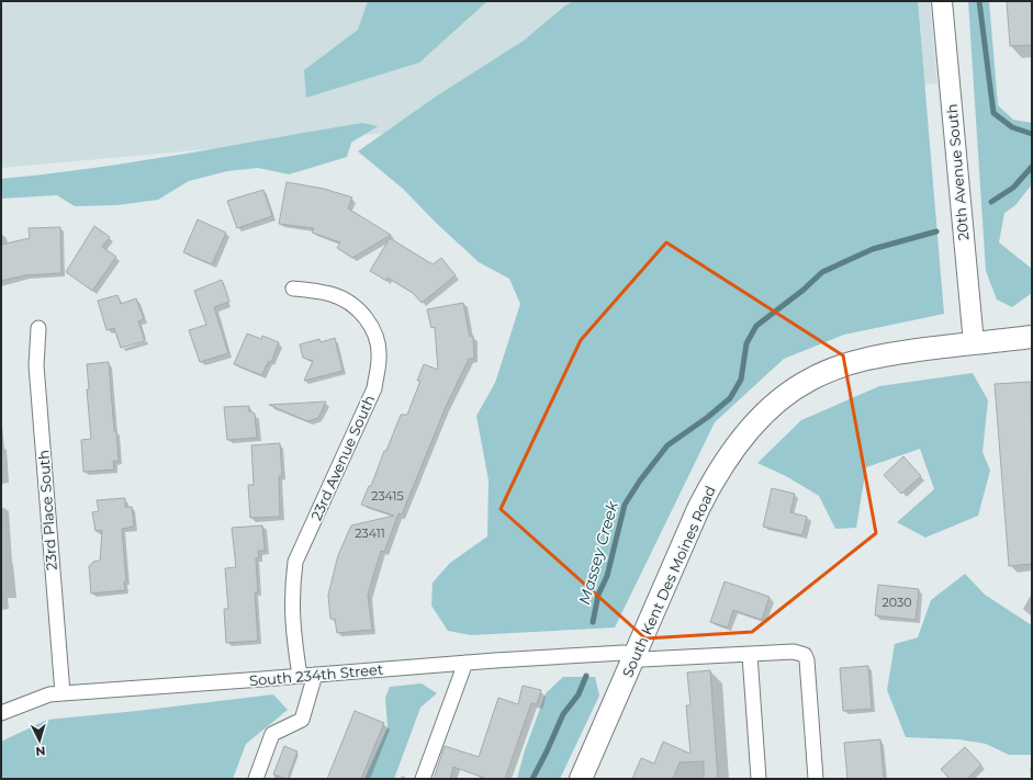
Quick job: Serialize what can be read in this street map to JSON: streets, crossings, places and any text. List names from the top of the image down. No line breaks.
{"streets":{"main road":["South Kent Des Moines Road"],"street":["20th Avenue South","23rd Avenue South","23rd Place South","South 234th Street"]},"crossings":[["20th Avenue South","South Kent Des Moines Road"],["23rd Avenue South","South 234th Street"],["23rd Place South","South 234th Street"],["South Kent Des Moines Road","South 234th Street"]],"water":["Massey Creek"],"house_numbers":["23415","23411","2030"],"north":"bottom"}
